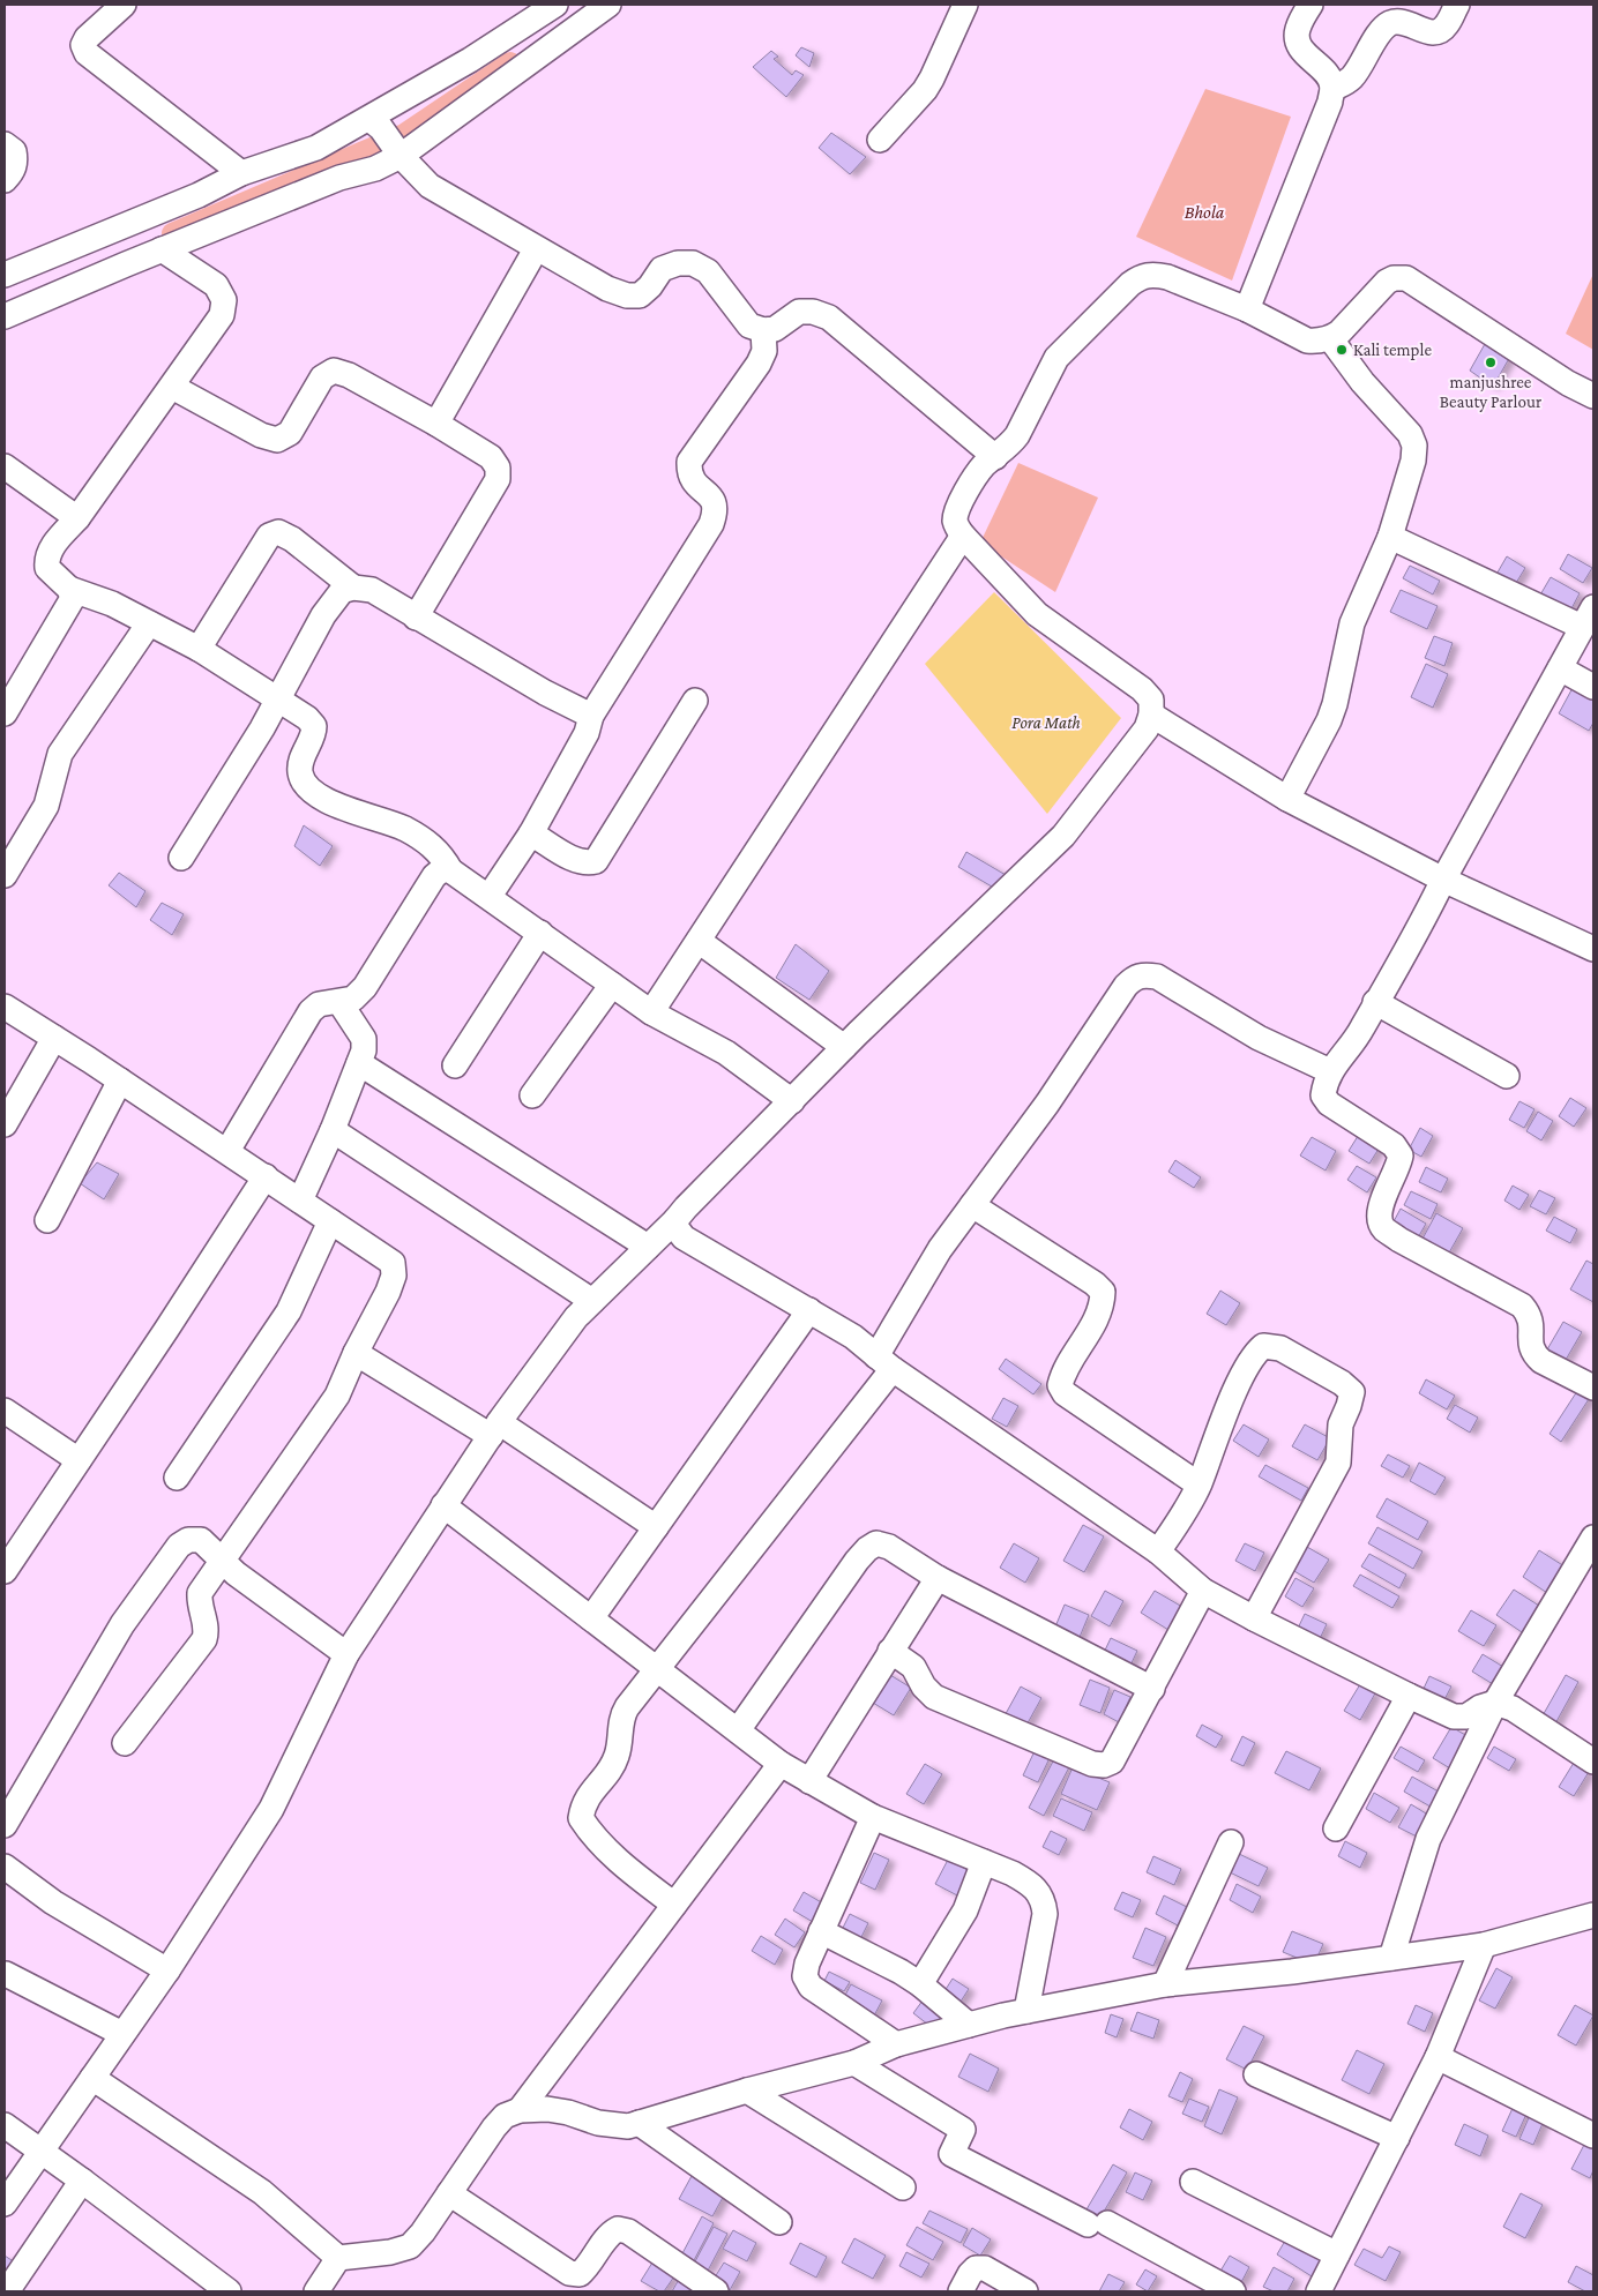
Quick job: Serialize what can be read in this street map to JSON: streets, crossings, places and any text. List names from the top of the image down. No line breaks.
{"water":["Bhola"],"parks":["Pora Math"],"places":["Kali temple","manjushree Beauty Parlour"]}
